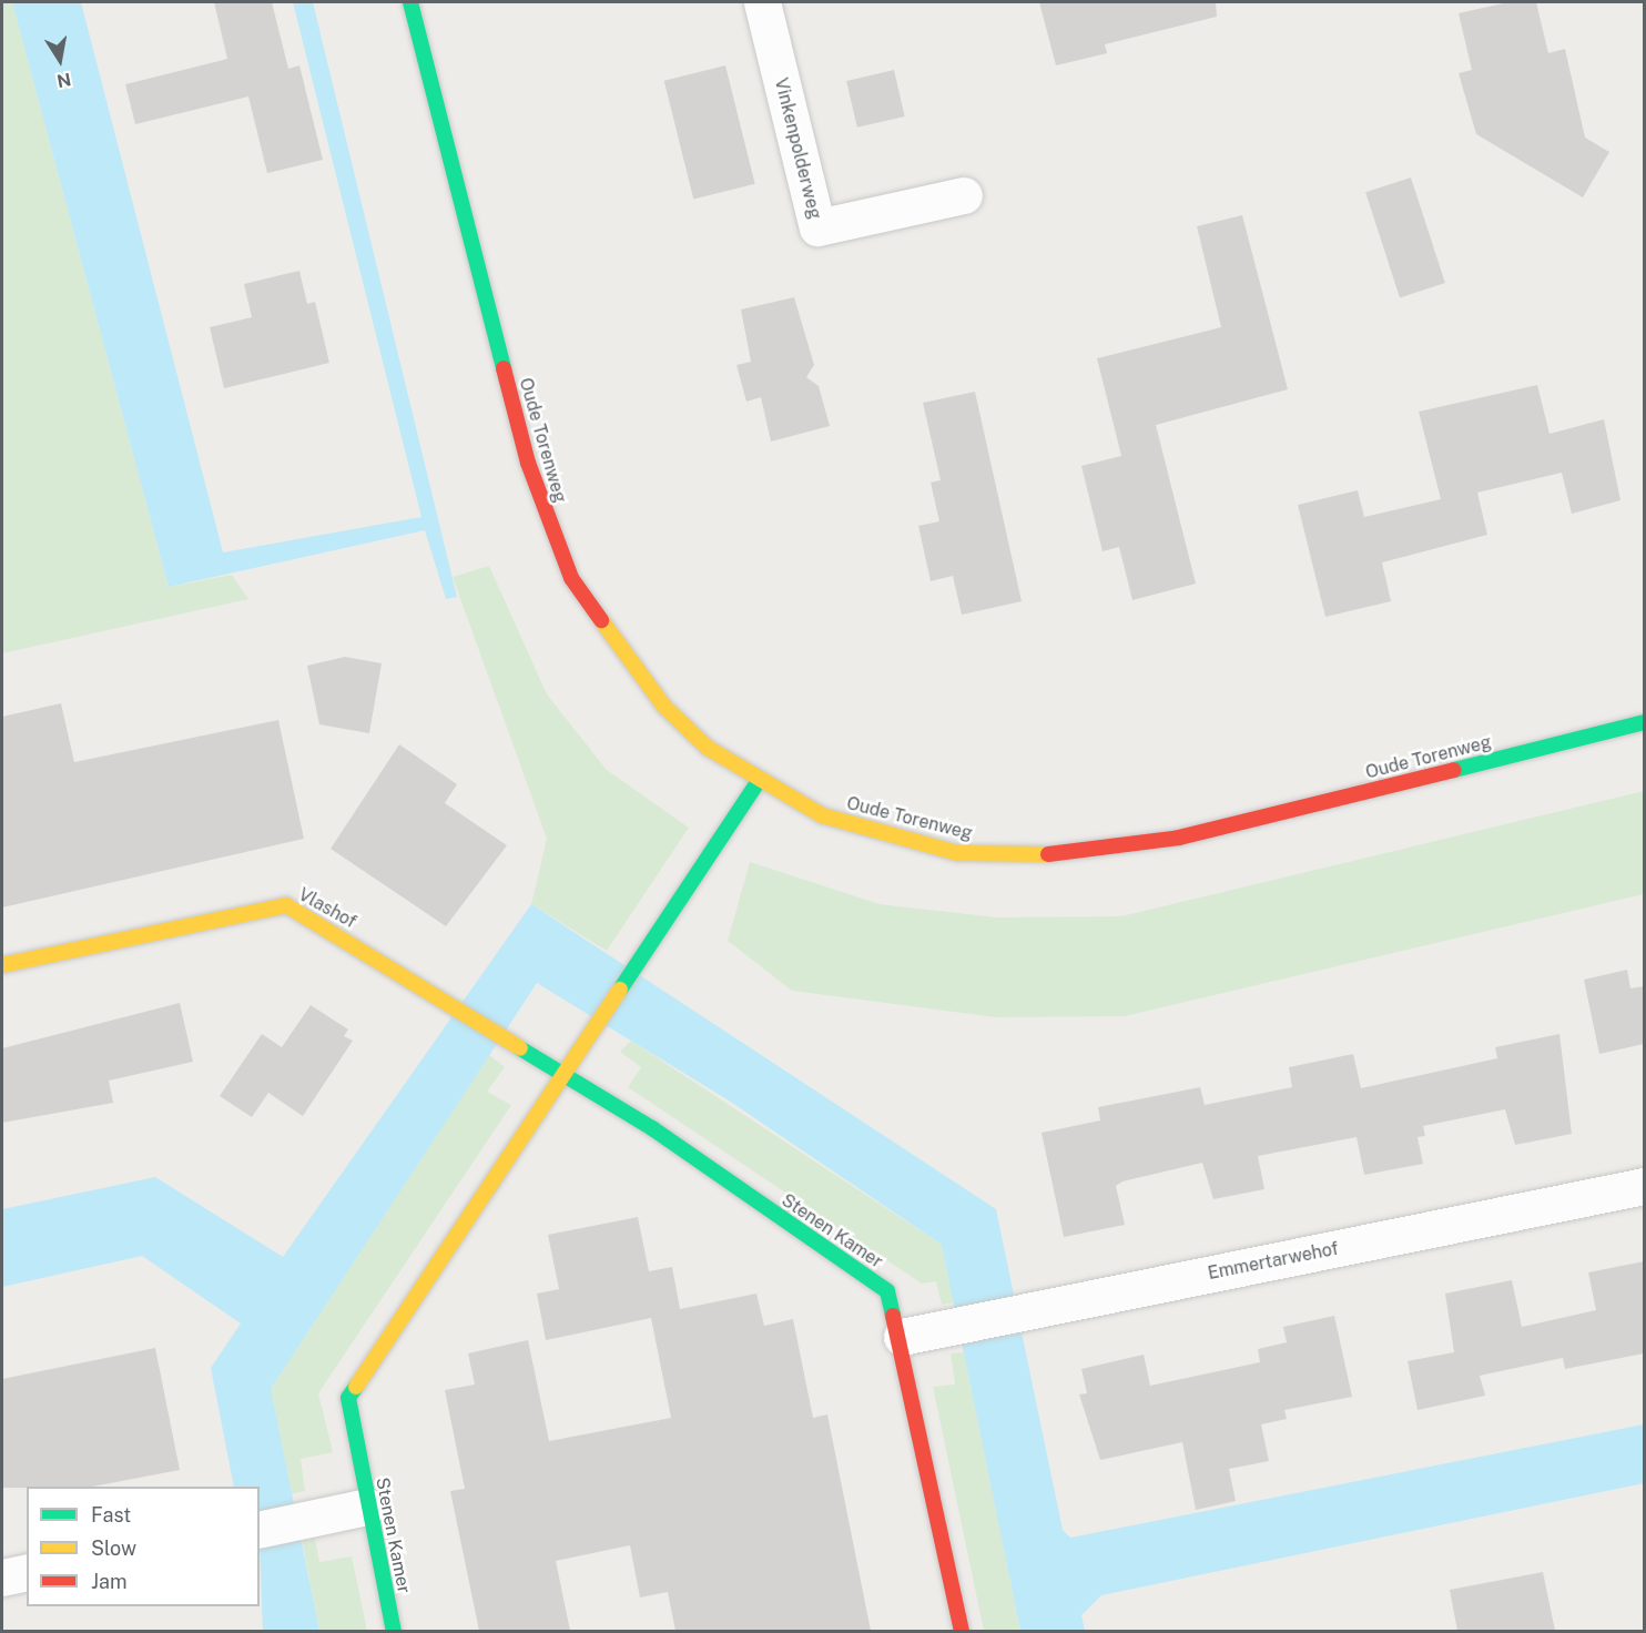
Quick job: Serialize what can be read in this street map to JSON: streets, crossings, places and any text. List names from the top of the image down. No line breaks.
{"streets":{"street":["Vinkenpolderweg","Oude Torenweg","Vlashof","Stenen Kamer","Emmertarwehof"]},"crossings":[["Oude Torenweg","Stenen Kamer"],["Vlashof","Stenen Kamer"],["Stenen Kamer","Emmertarwehof"]],"legend":["Fast","Slow","Jam"],"north":"bottom"}
